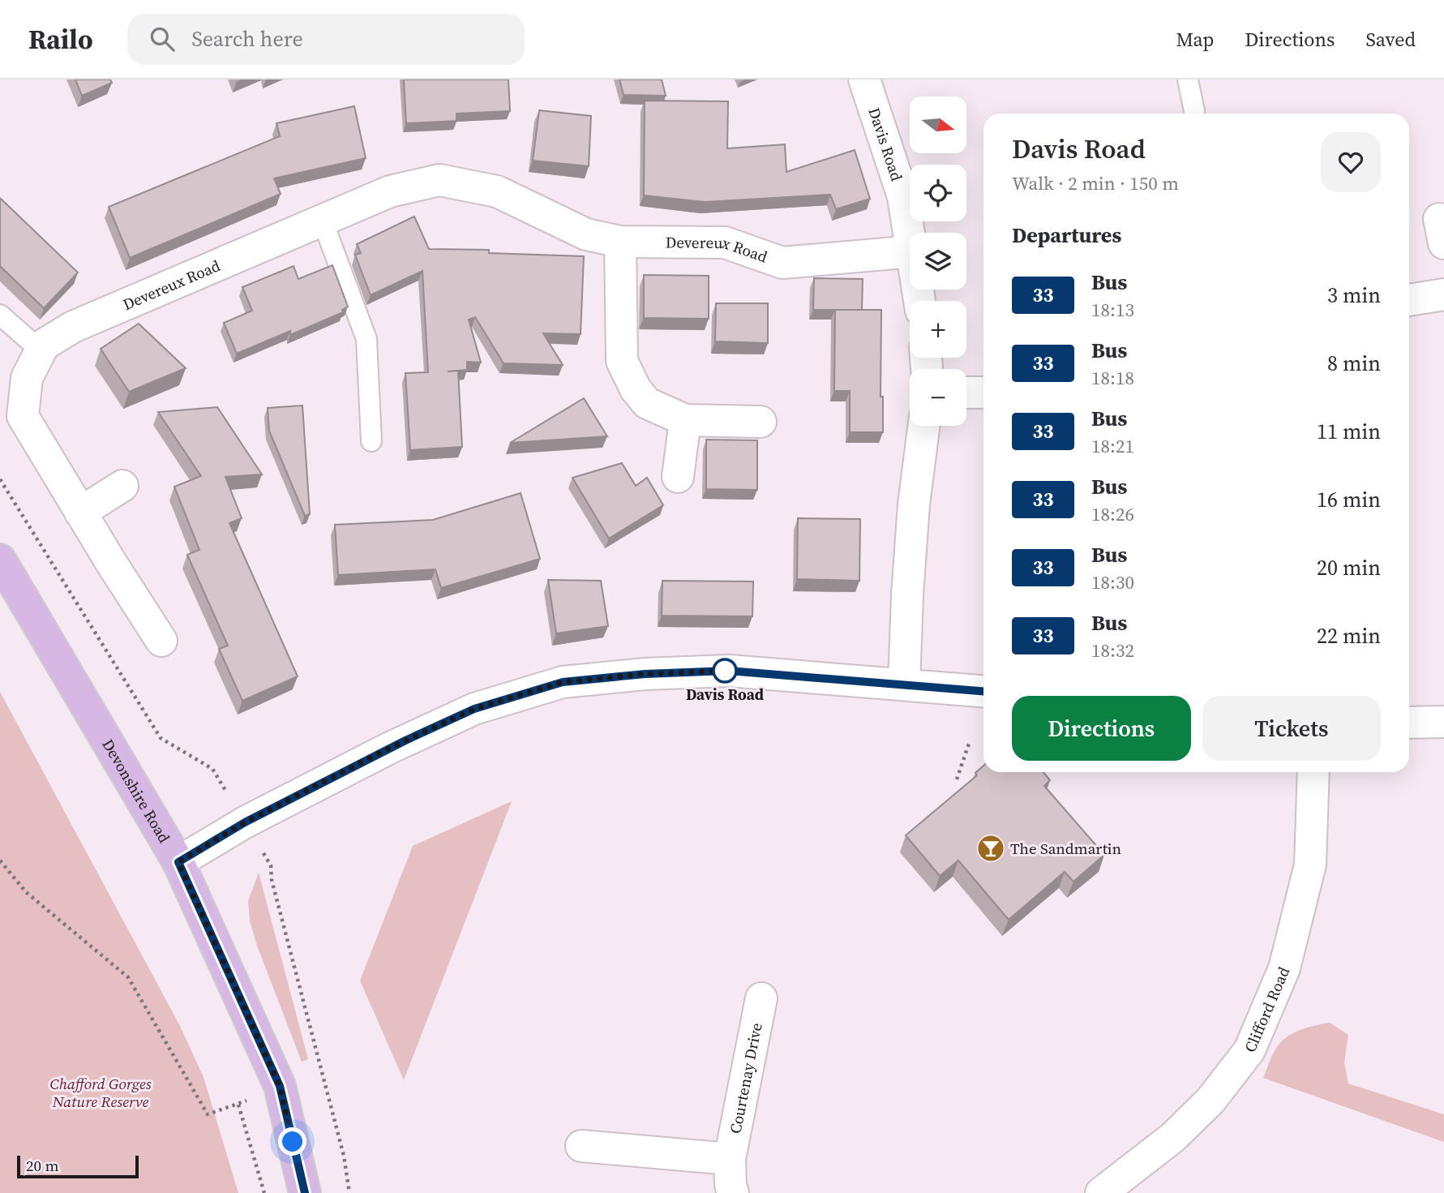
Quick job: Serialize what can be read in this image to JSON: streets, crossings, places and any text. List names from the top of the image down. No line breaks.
{"streets":{"main road":["Devonshire Road"],"street":["Davis Road","Devereux Road","Clifford Road","Courtenay Drive"]},"parks":["Chafford Gorges Nature Reserve"],"places":{"other":["Davis Road"],"bar":["The Sandmartin"]},"lines":["bus line 33"],"scale_bar":"20 m","north":"right","page":{"header":"Railo","search":"Search here","nav":["Map","Directions","Saved"],"map_buttons":["+","−"],"heading":[["Davis Road","Walk · 2 min · 150 m"],"Departures"],"list":[{"mark":"33","name":"Bus","note":"18:13","value":"3 min"},{"mark":"33","name":"Bus","note":"18:18","value":"8 min"},{"mark":"33","name":"Bus","note":"18:21","value":"11 min"},{"mark":"33","name":"Bus","note":"18:26","value":"16 min"},{"mark":"33","name":"Bus","note":"18:30","value":"20 min"},{"mark":"33","name":"Bus","note":"18:32","value":"22 min"}],"buttons":["Directions","Tickets"],"scale":"20 m"}}
